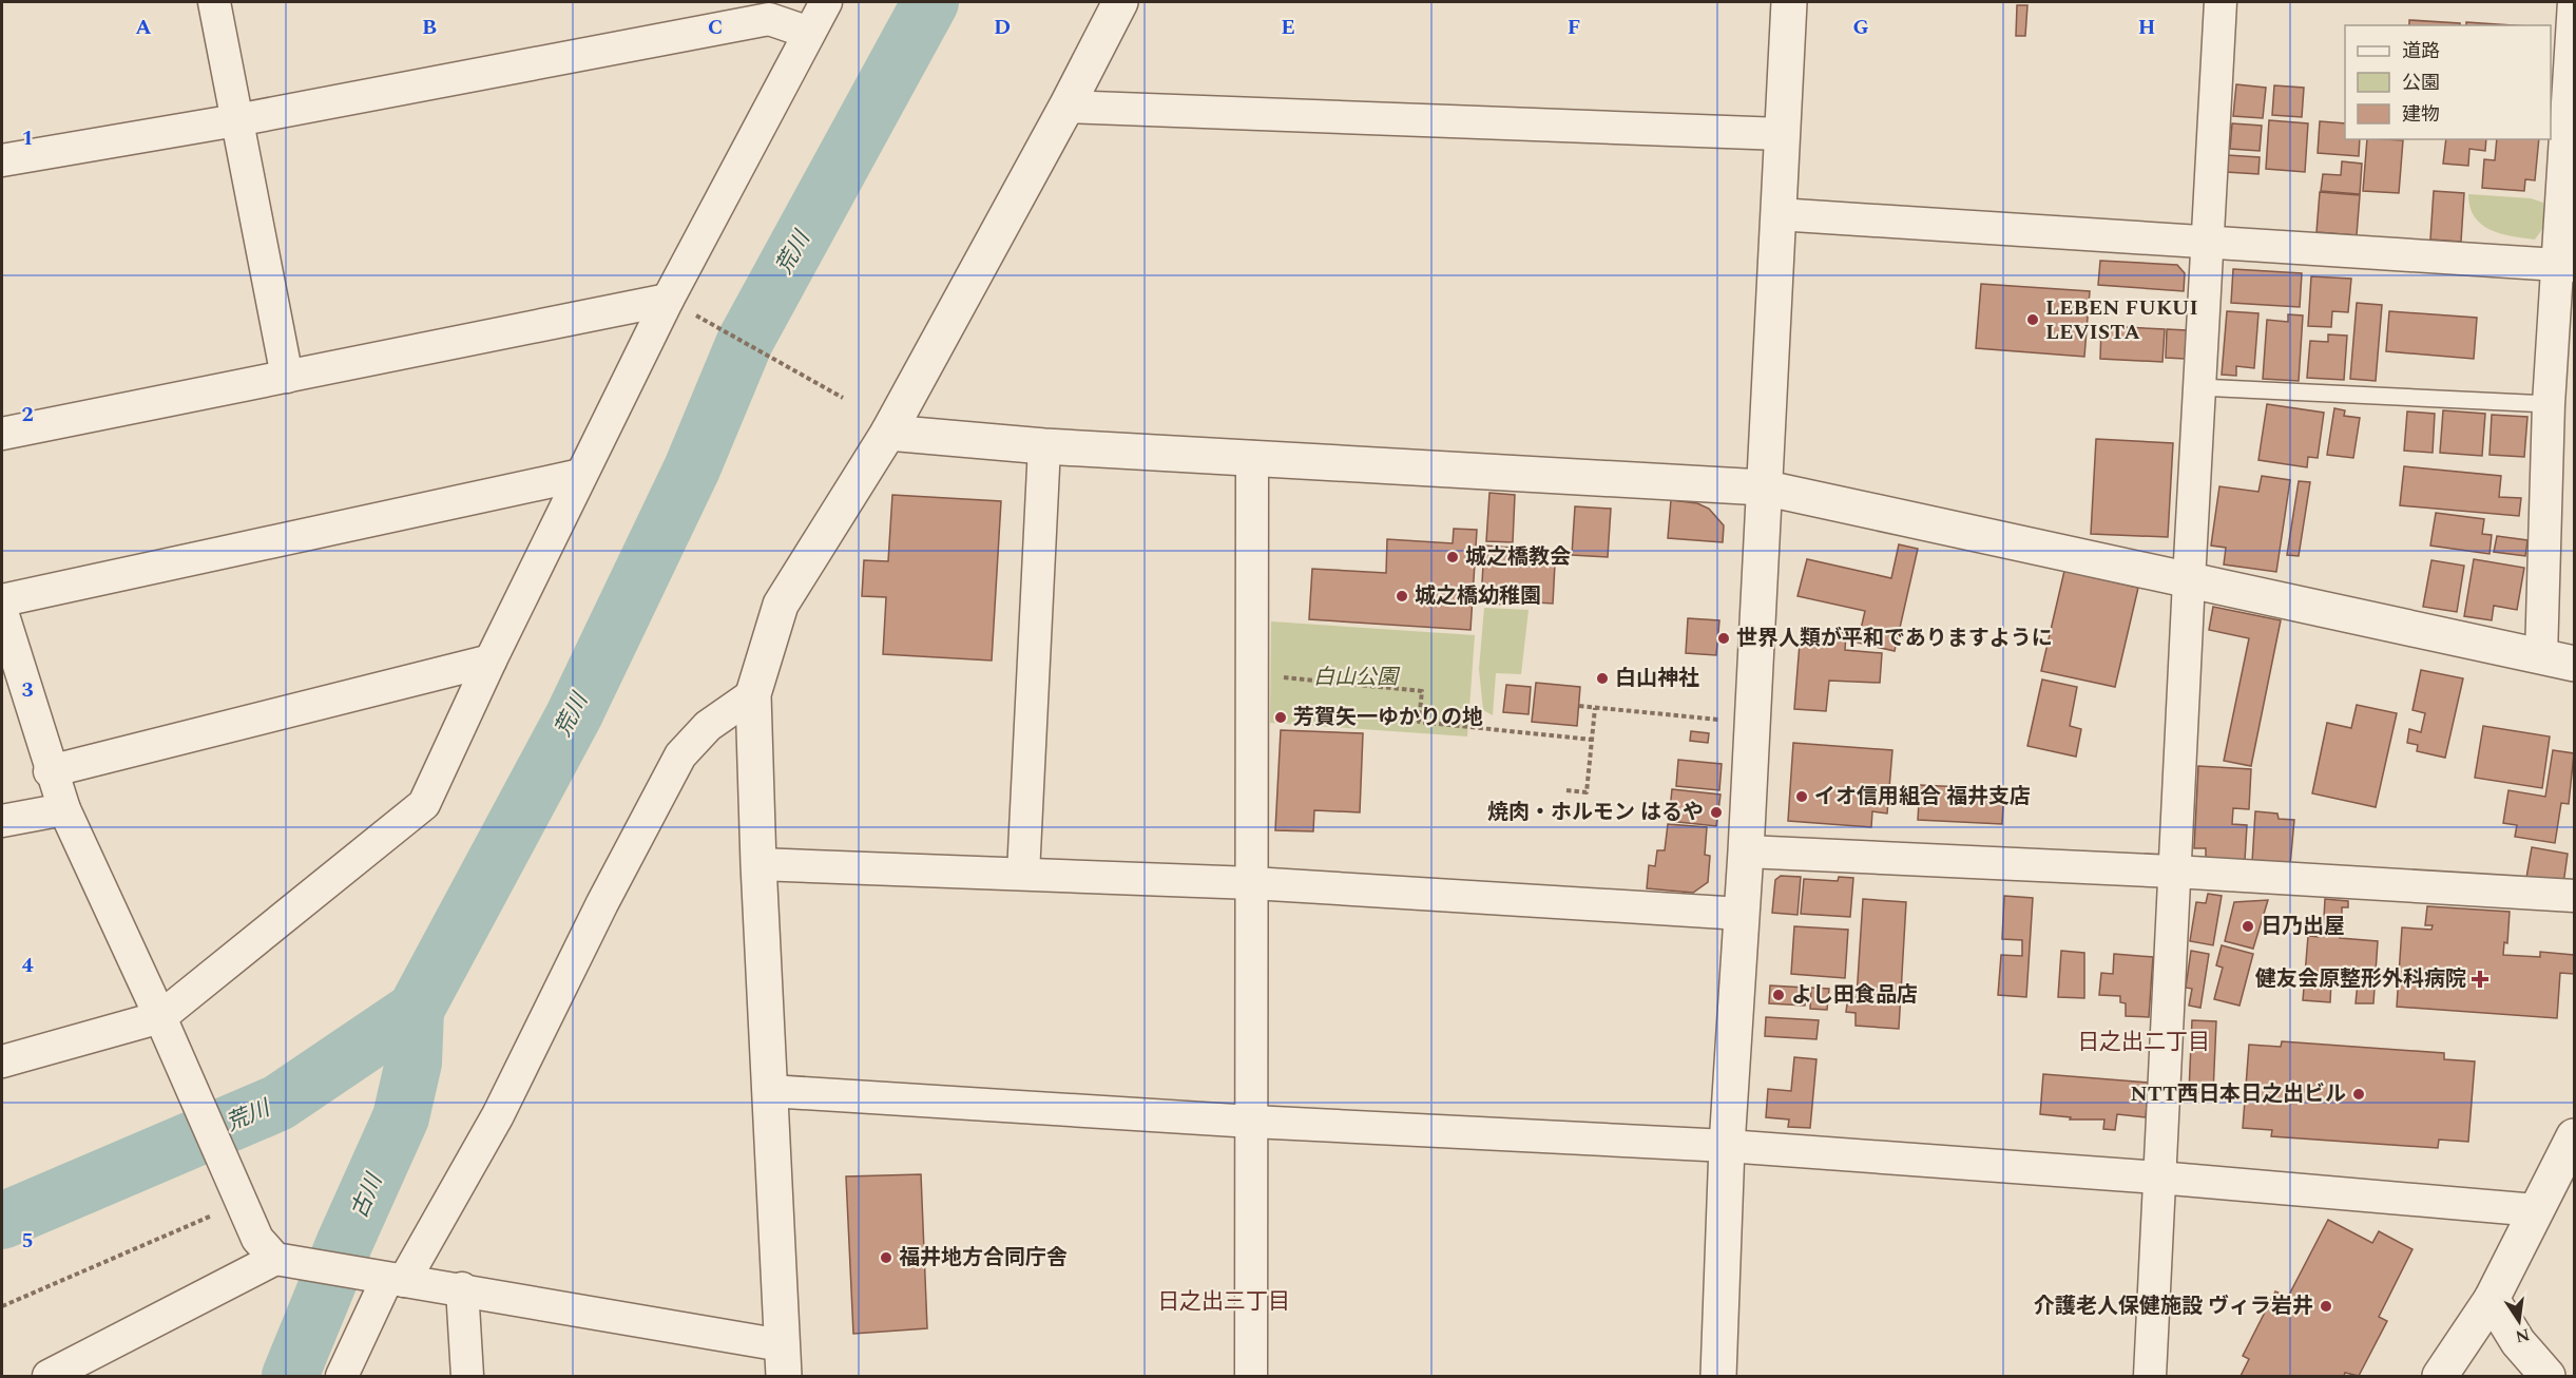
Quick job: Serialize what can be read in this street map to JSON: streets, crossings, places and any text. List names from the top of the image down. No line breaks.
{"districts":["日之出二丁目","日之出三丁目"],"water":["荒川","古川"],"parks":["白山公園"],"places":{"other":["LEBEN FUKUI LEVISTA","城之橋教会","城之橋幼稚園","世界人類が平和でありますように","白山神社","芳賀矢一ゆかりの地","イオ信用組合 福井支店","焼肉・ホルモン はるや","日乃出屋","よし田食品店","NTT西日本日之出ビル","福井地方合同庁舎","介護老人保健施設 ヴィラ岩井"],"health":["健友会原整形外科病院"]},"legend":["道路","公園","建物"],"north":"bottom","grid":{"columns":["A","B","C","D","E","F","G","H"],"rows":["1","2","3","4","5"]}}
